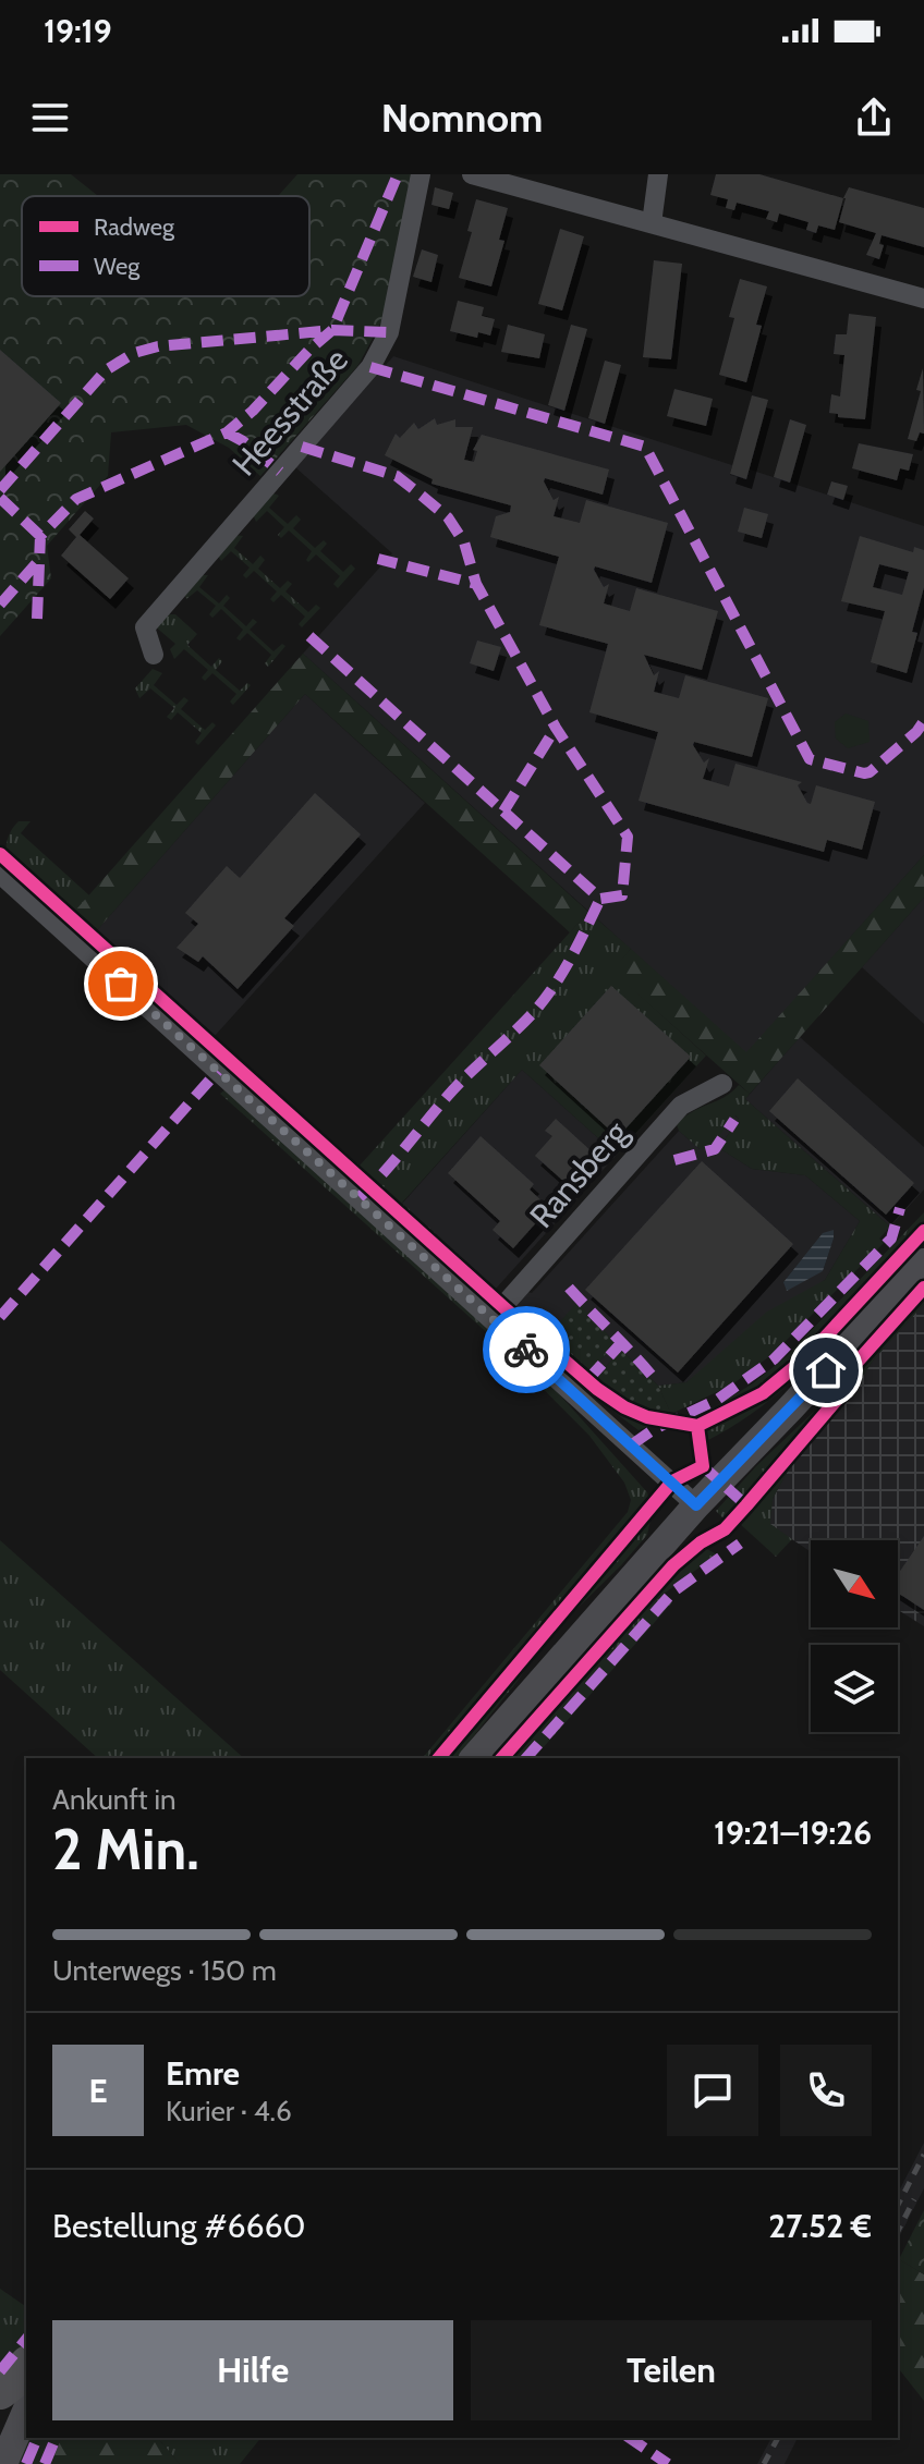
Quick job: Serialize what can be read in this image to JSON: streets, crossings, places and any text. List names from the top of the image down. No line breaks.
{"streets":{"street":["Heesstraße","Ransberg"]},"legend":["Radweg","Weg"],"north":"bottom right","page":{"status":"19:19","header":"Nomnom","heading":["2 Min.","Ankunft in","19:21–19:26"],"panel":["Emre","Kurier · 4.6","Bestellung #6660","27.52 €"],"bar":"Unterwegs · 150 m","round":"E","buttons":["Hilfe","Teilen"]}}
